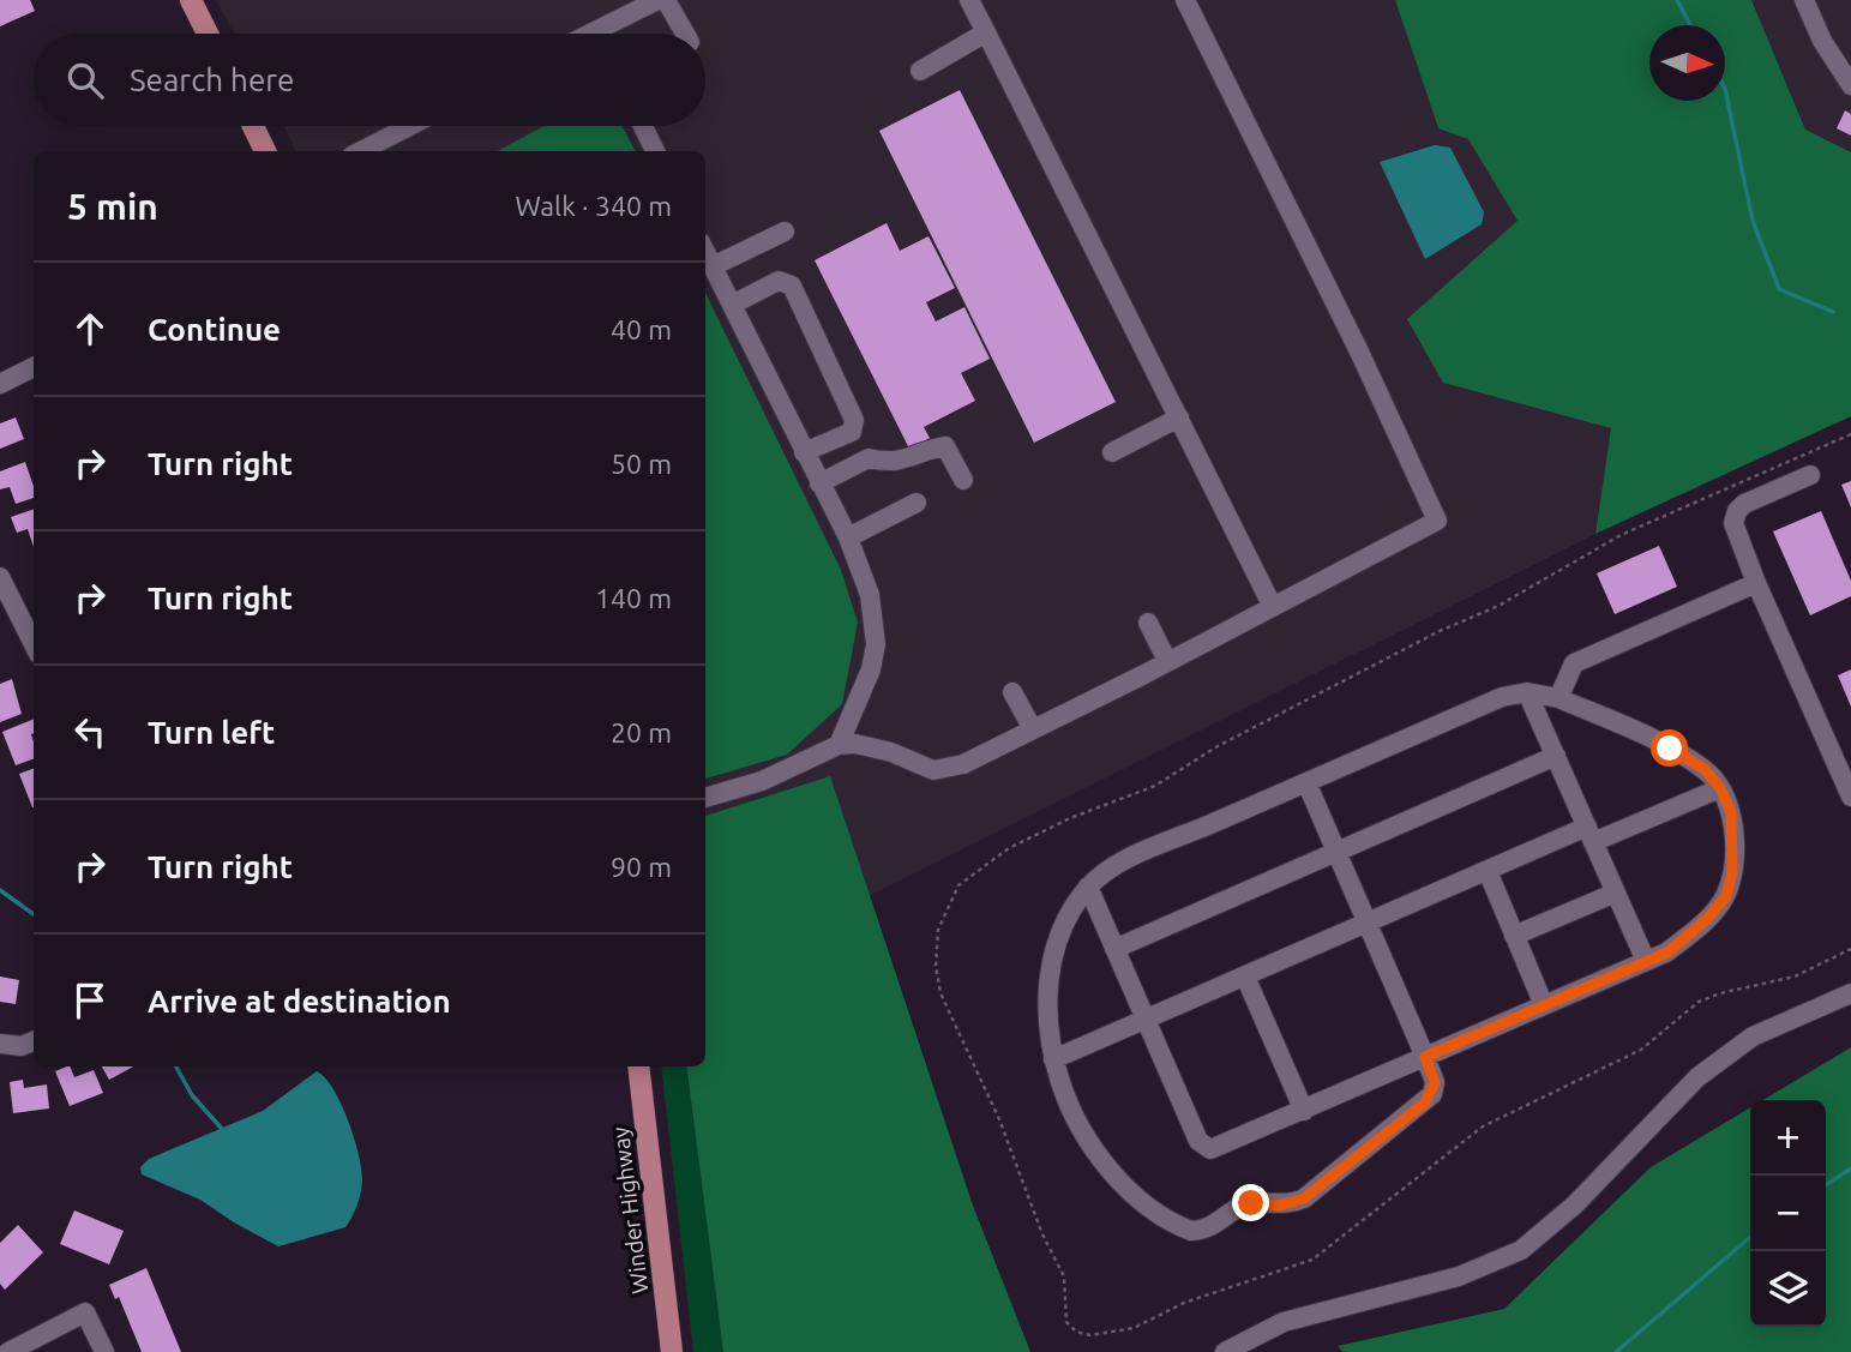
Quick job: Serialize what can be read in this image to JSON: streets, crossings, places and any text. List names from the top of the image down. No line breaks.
{"streets":{"main road":["Winder Highway"]},"north":"right","page":{"search":"Search here","heading":["5 min","Walk · 340 m"],"list":[["Continue","40 m"],["Turn right","50 m"],["Turn right","140 m"],["Turn left","20 m"],["Turn right","90 m"],"Arrive at destination"],"map_buttons":["+","−"]}}
